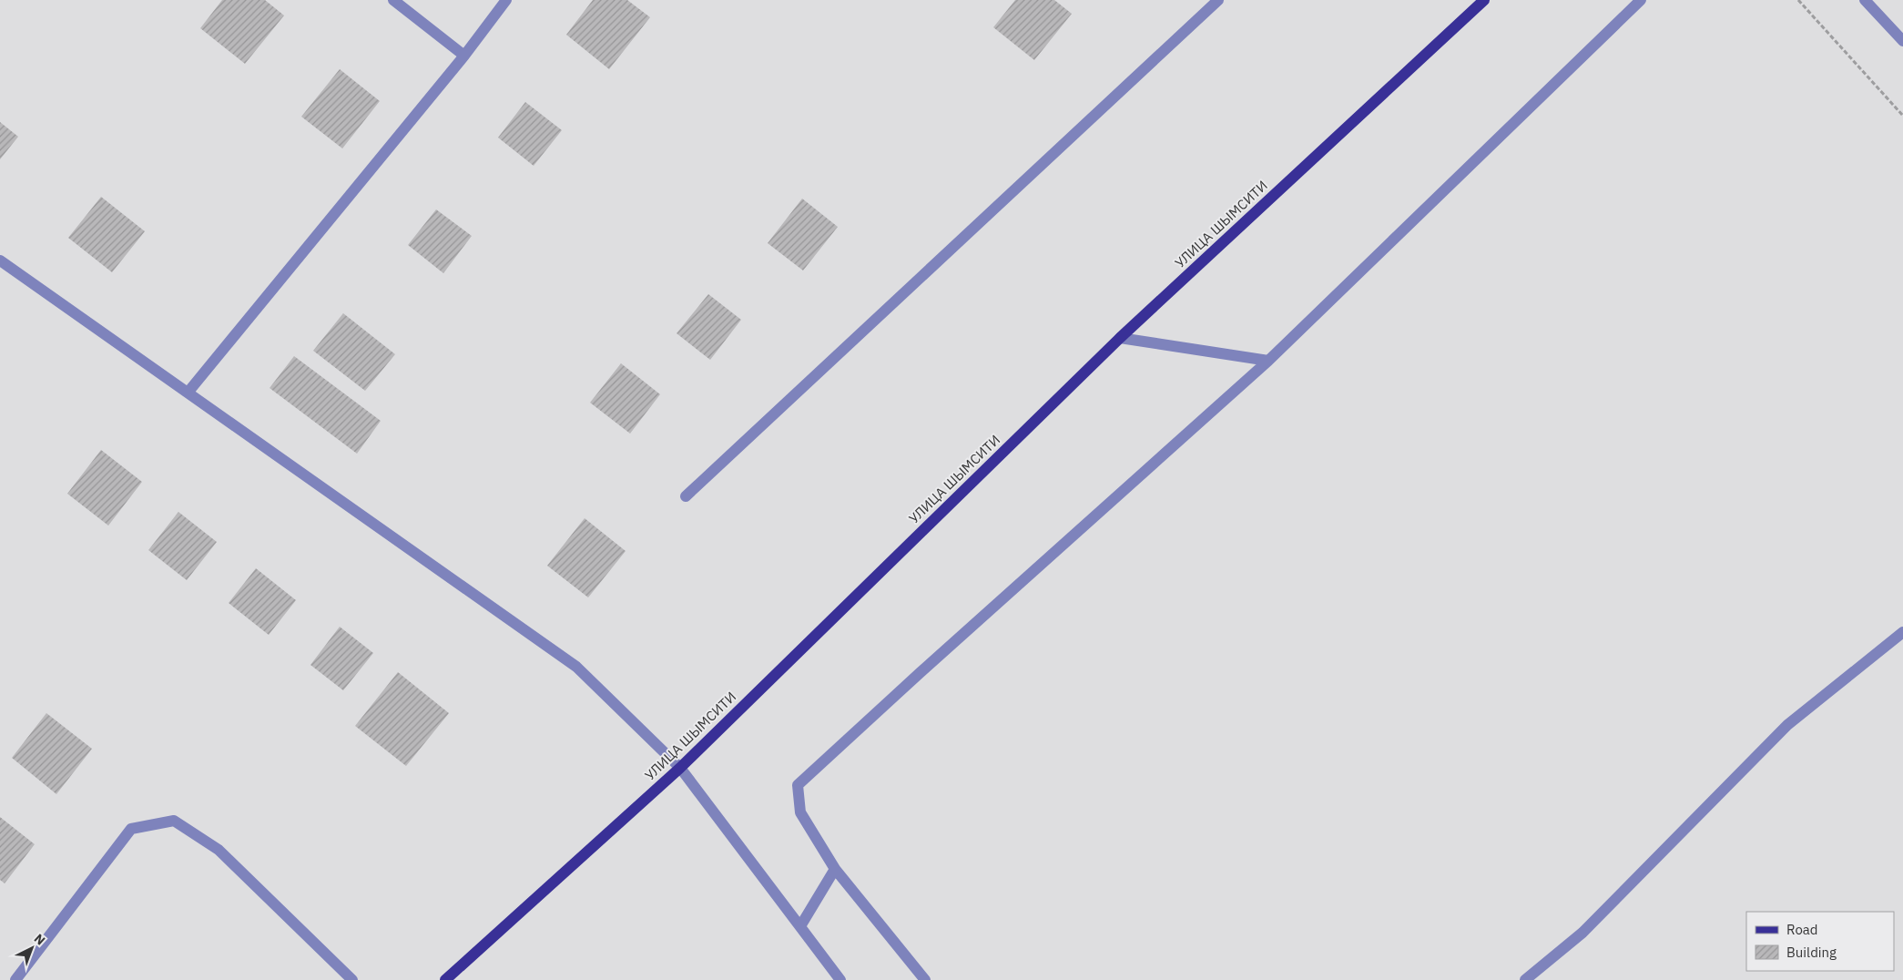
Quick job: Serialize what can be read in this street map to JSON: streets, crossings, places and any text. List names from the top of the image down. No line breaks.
{"streets":{"main road":["УЛИЦА ШЫМСИТИ"]},"legend":["Road","Building"],"north":"top right"}
